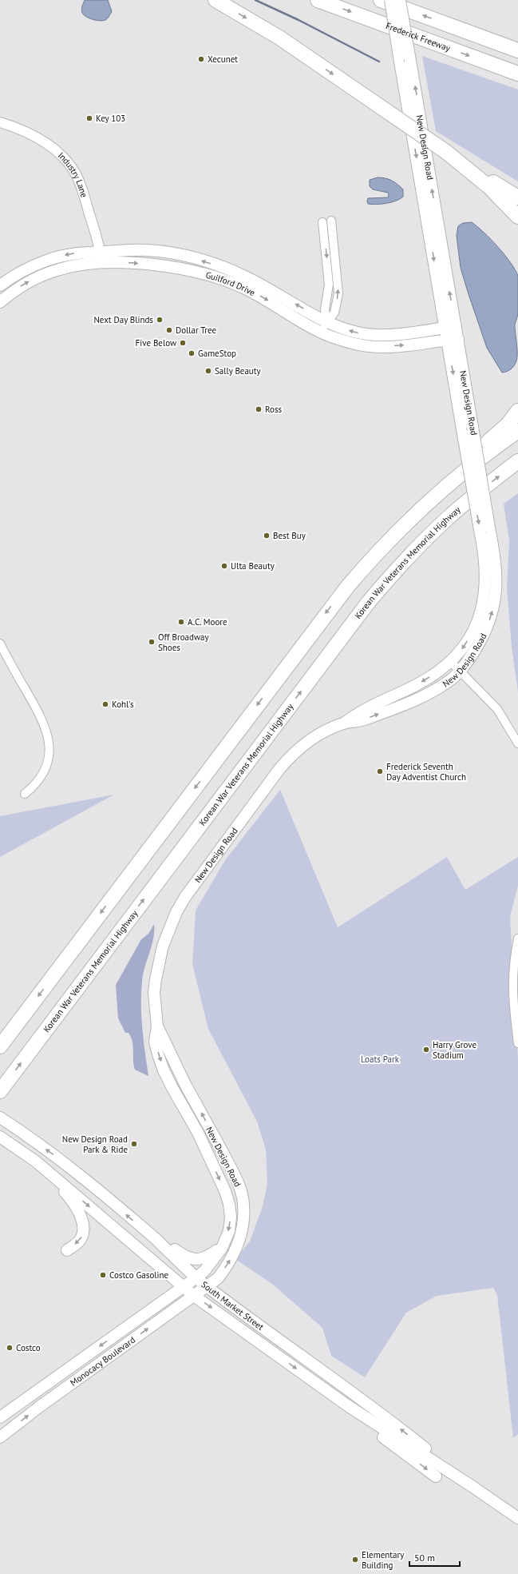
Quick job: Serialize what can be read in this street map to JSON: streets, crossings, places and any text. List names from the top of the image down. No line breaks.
{"streets":{"highway":["Frederick Freeway","Korean War Veterans Memorial Highway"],"main road":["New Design Road","Guilford Drive","South Market Street","Monocacy Boulevard"],"street":["Industry Lane"]},"crossings":[["New Design Road","Guilford Drive"],["New Design Road","South Market Street"],["New Design Road","Monocacy Boulevard"],["Industry Lane","Guilford Drive"],["South Market Street","Monocacy Boulevard"]],"parks":["Loats Park"],"places":["Xecunet","Key 103","Next Day Blinds","Dollar Tree","Five Below","GameStop","Sally Beauty","Ross","Best Buy","Ulta Beauty","A.C. Moore","Off Broadway Shoes","Kohl's","Frederick Seventh Day Adventist Church","Harry Grove Stadium","New Design Road Park & Ride","Costco Gasoline","Costco","Elementary Building"],"scale_bar":"50 m"}
